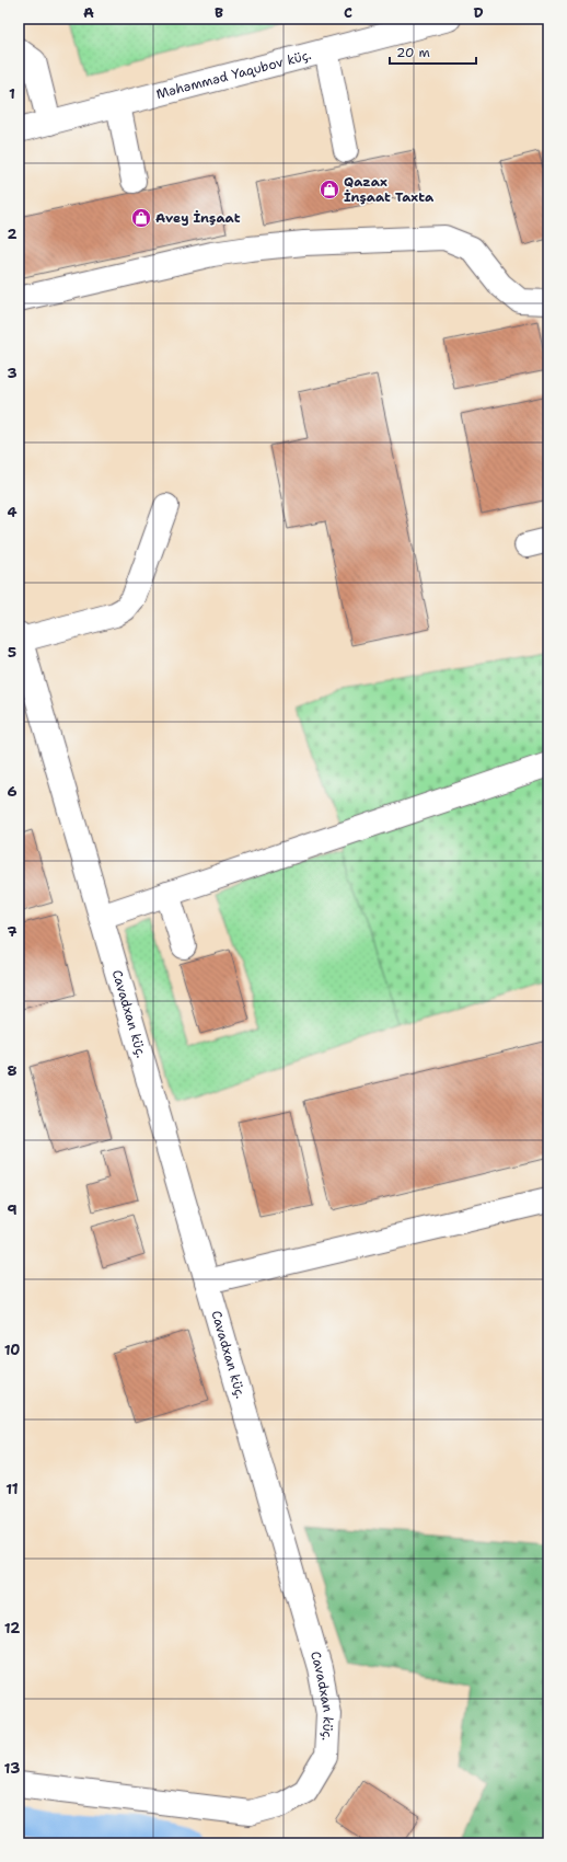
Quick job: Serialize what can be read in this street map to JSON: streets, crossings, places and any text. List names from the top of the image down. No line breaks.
{"streets":{"street":["Məhəmməd Yaqubov küç.","Cavadxan küç."]},"places":{"shop":["Qazax İnşaat Taxta","Avey İnşaat"]},"scale_bar":"20 m","grid":{"columns":["A","B","C","D"],"rows":["1","2","3","4","5","6","7","8","9","10","11","12","13"]}}
